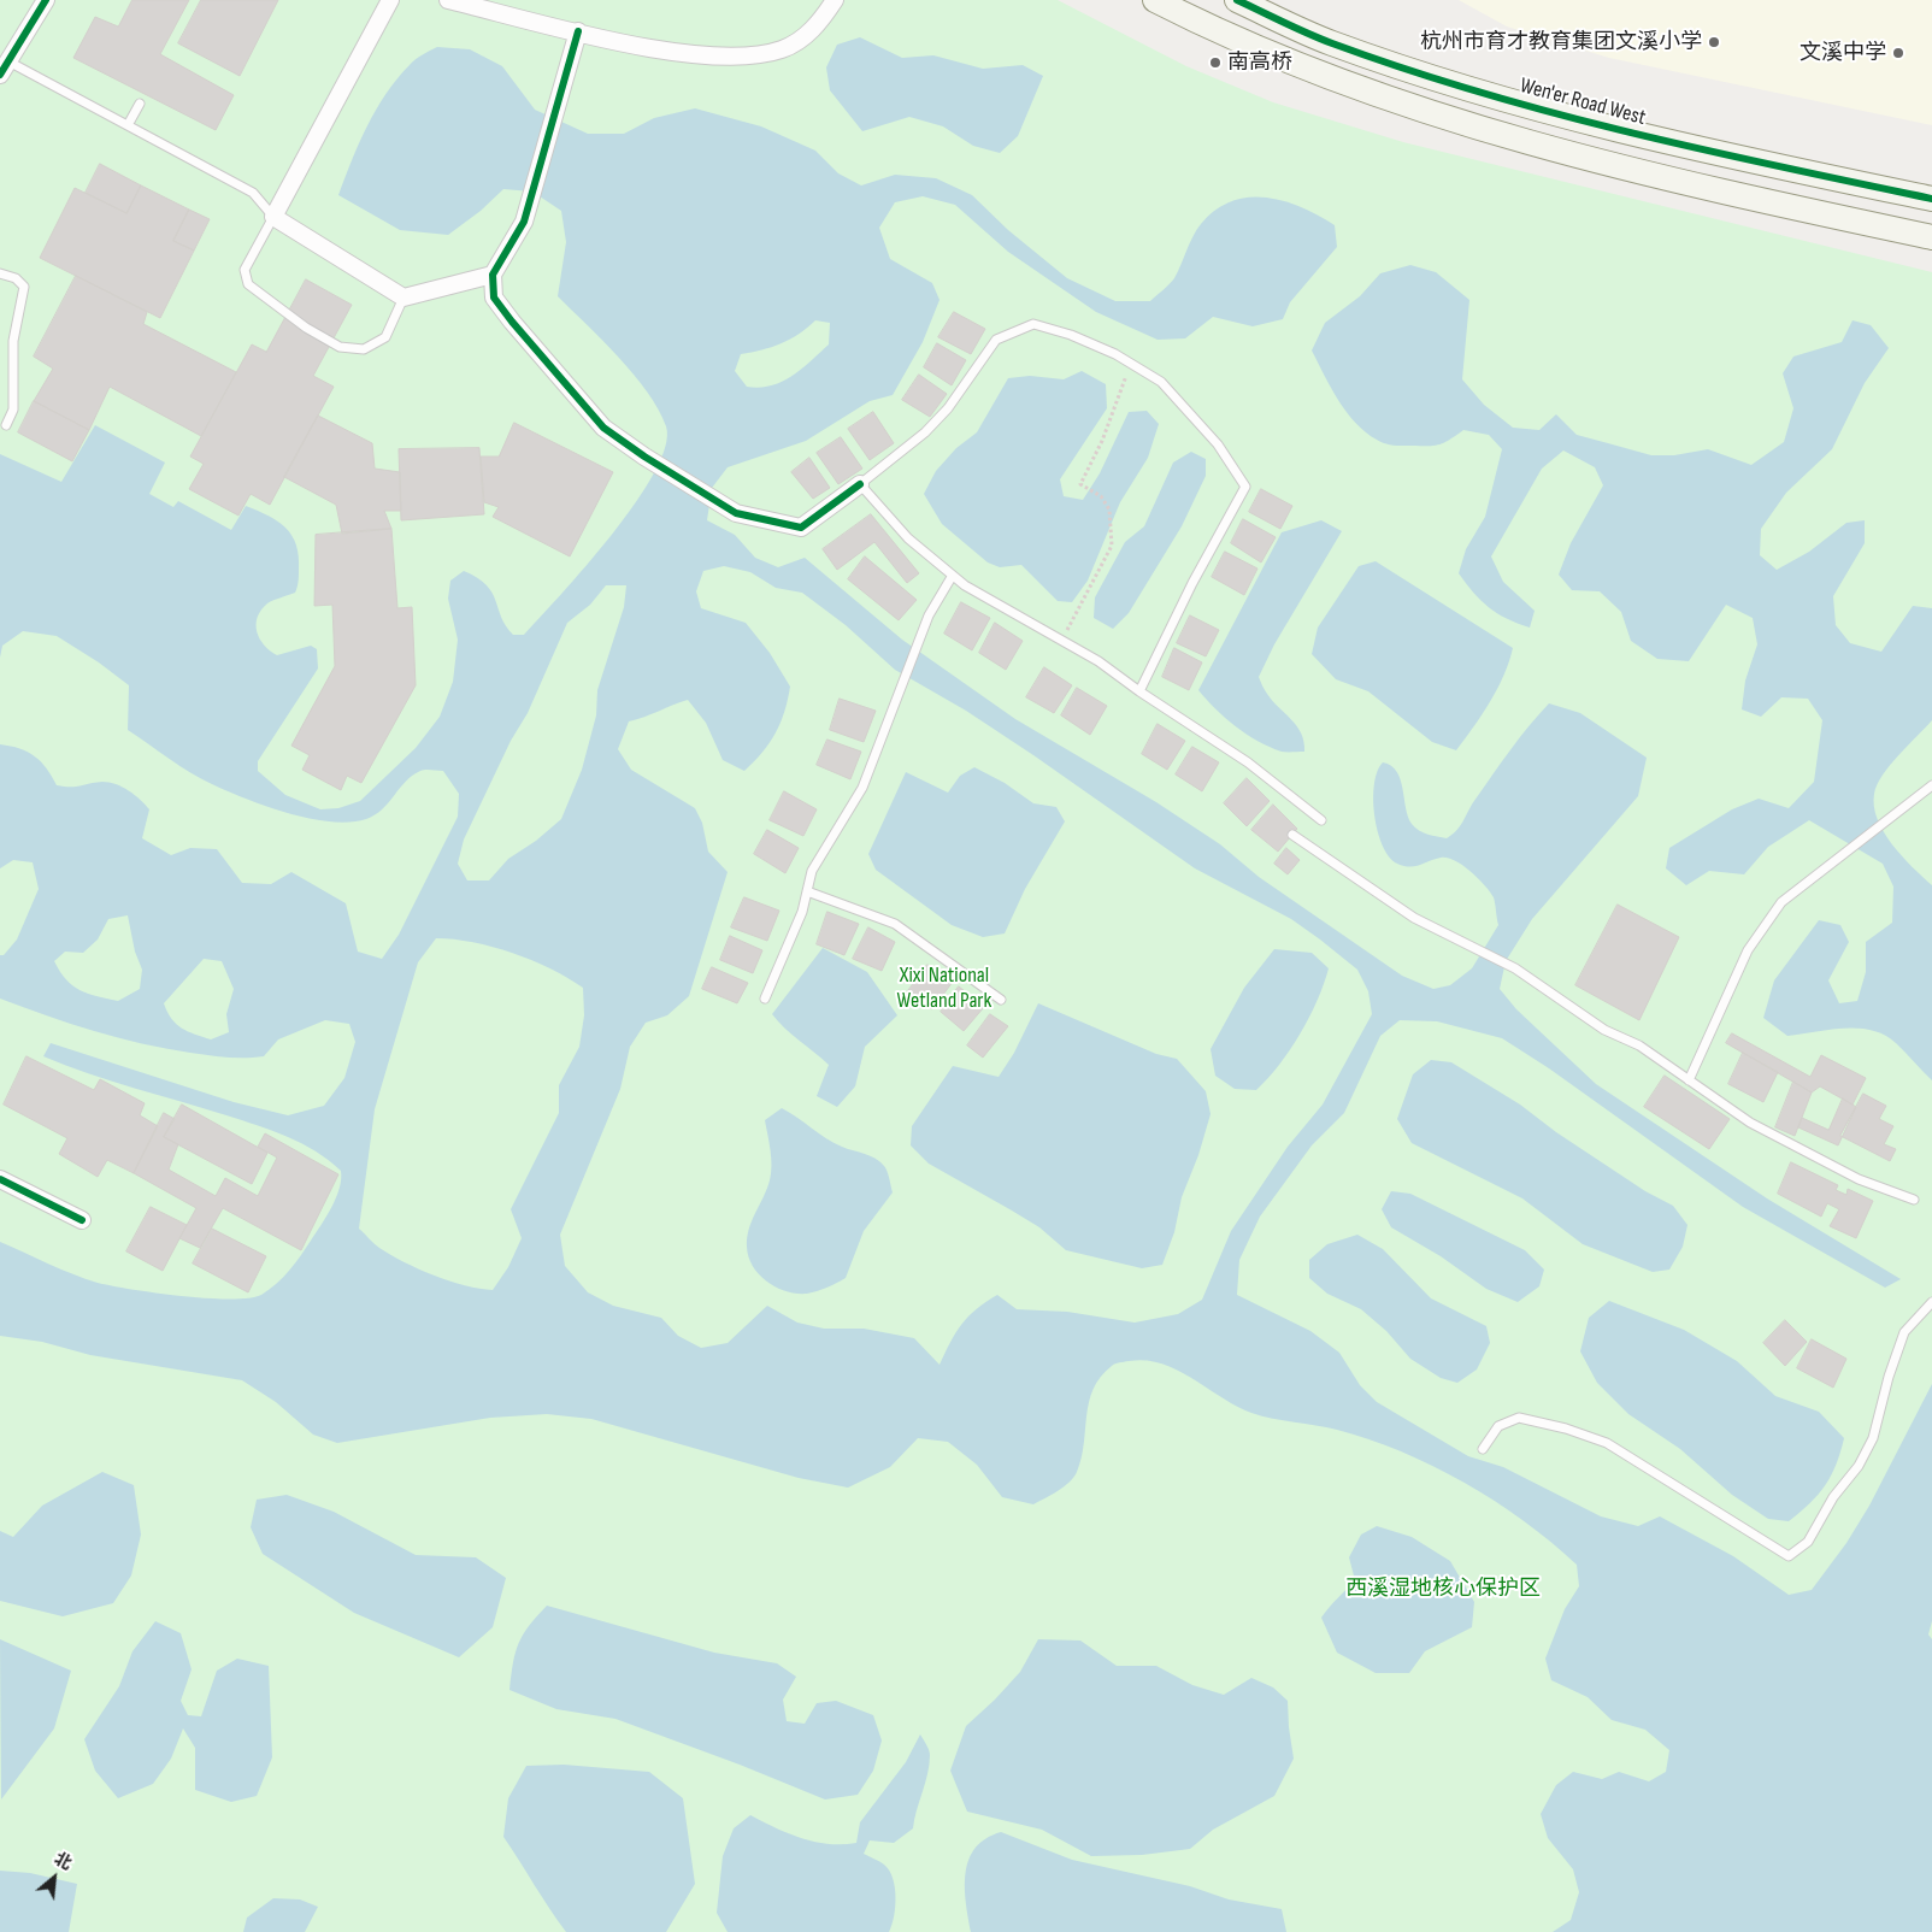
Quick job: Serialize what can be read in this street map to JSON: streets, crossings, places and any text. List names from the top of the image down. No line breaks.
{"streets":{"main road":["Wen'er Road West"]},"parks":["Xixi National Wetland Park","西溪湿地核心保护区"],"places":["杭州市育才教育集团文溪小学","文溪中学","南高桥"],"north":"top right"}
